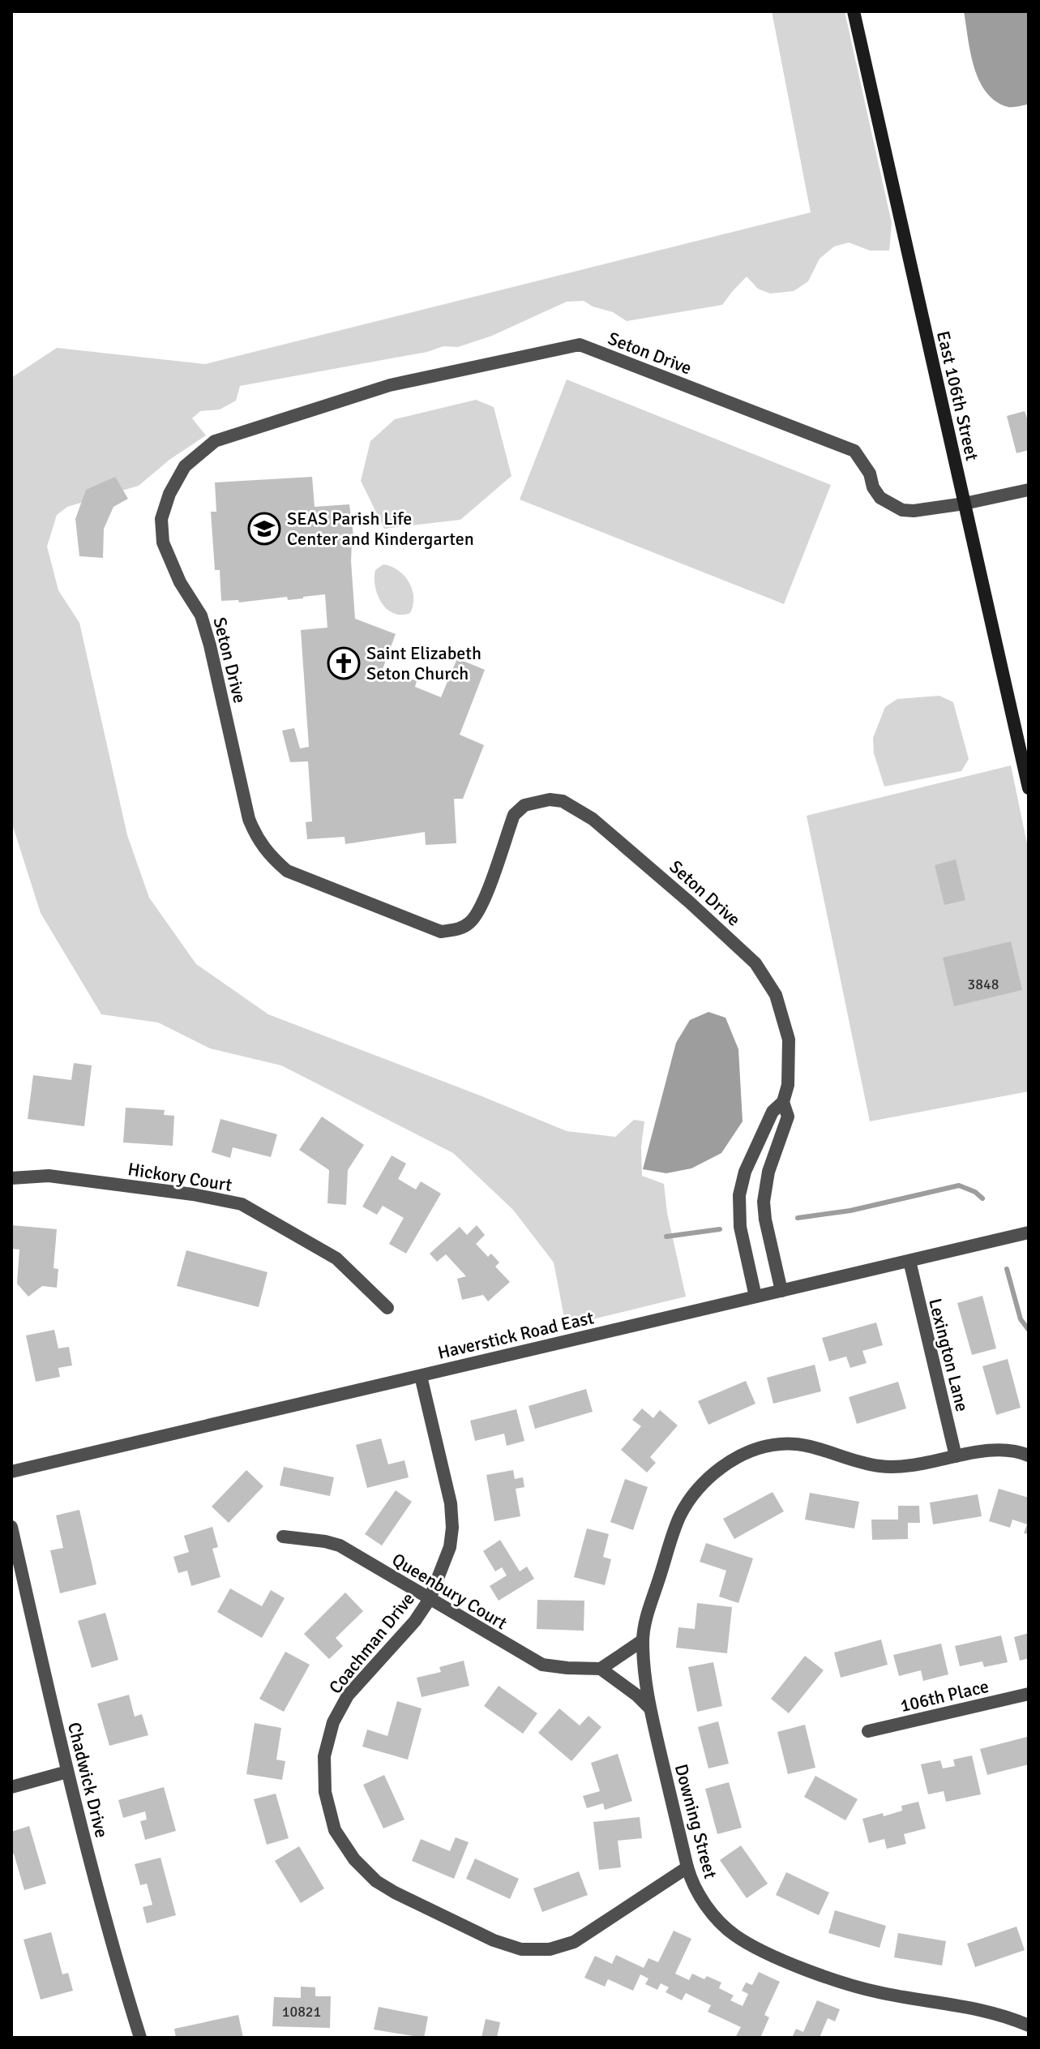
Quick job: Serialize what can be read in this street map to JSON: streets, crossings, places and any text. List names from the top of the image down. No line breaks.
{"streets":{"street":["Seton Drive","East 106th Street","Hickory Court","Haverstick Road East","Lexington Lane","Queenbury Court","Coachman Drive","106th Place","Chadwick Drive","Downing Street"]},"crossings":[["Seton Drive","East 106th Street"],["Seton Drive","Haverstick Road East"],["Haverstick Road East","Lexington Lane"],["Haverstick Road East","Coachman Drive"],["Lexington Lane","Downing Street"],["Queenbury Court","Coachman Drive"],["Coachman Drive","Downing Street"]],"places":{"school or university":["SEAS Parish Life Center and Kindergarten"],"church":["Saint Elizabeth Seton Church"]},"house_numbers":["3848","10821"]}
